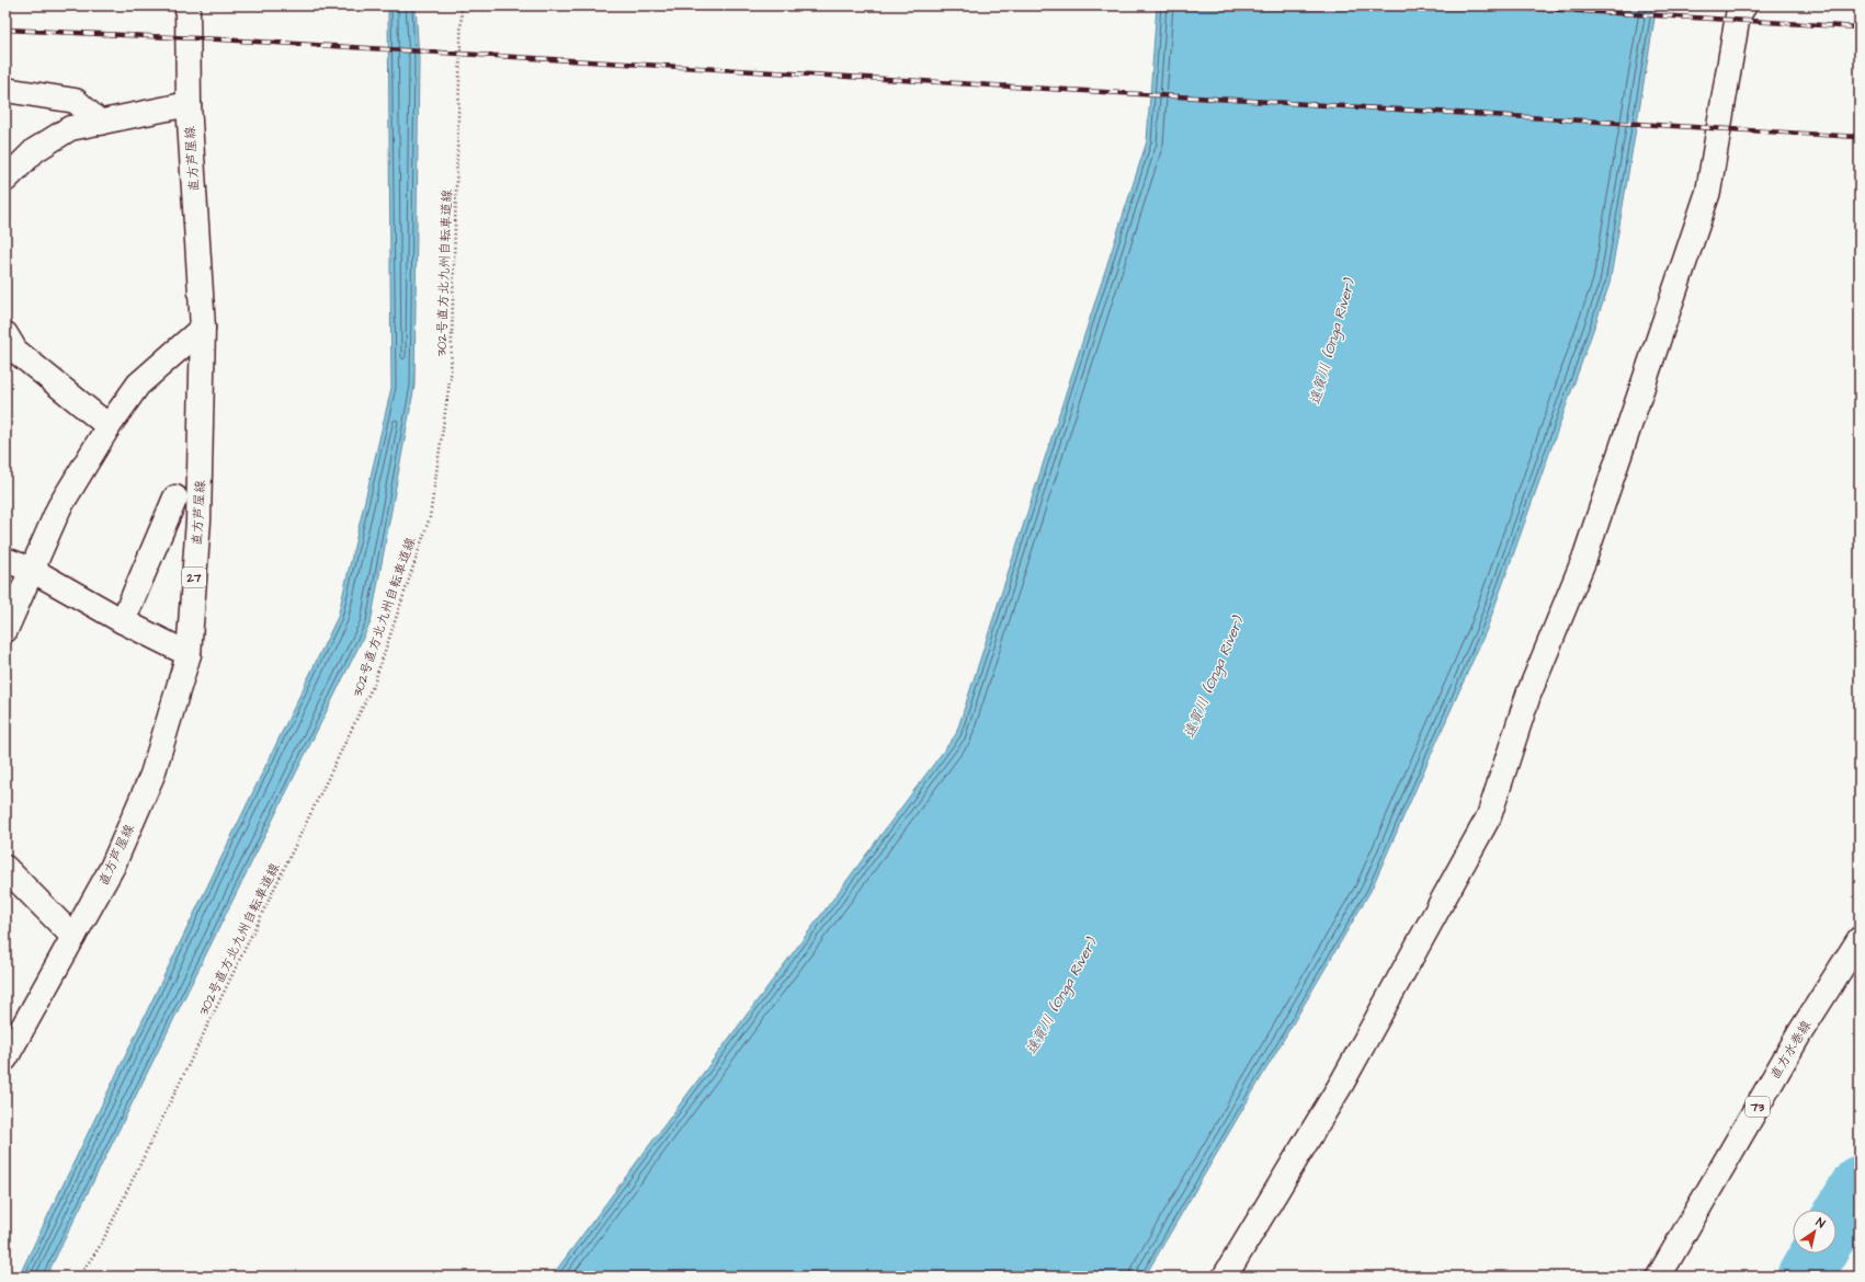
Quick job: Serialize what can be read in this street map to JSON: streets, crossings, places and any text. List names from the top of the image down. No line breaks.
{"streets":{"main road":["直方芦屋線","27","直方水巻線","73"],"path":["302号直方北九州自転車道線"]},"water":["遠賀川 (Onga River)"],"north":"top right"}
